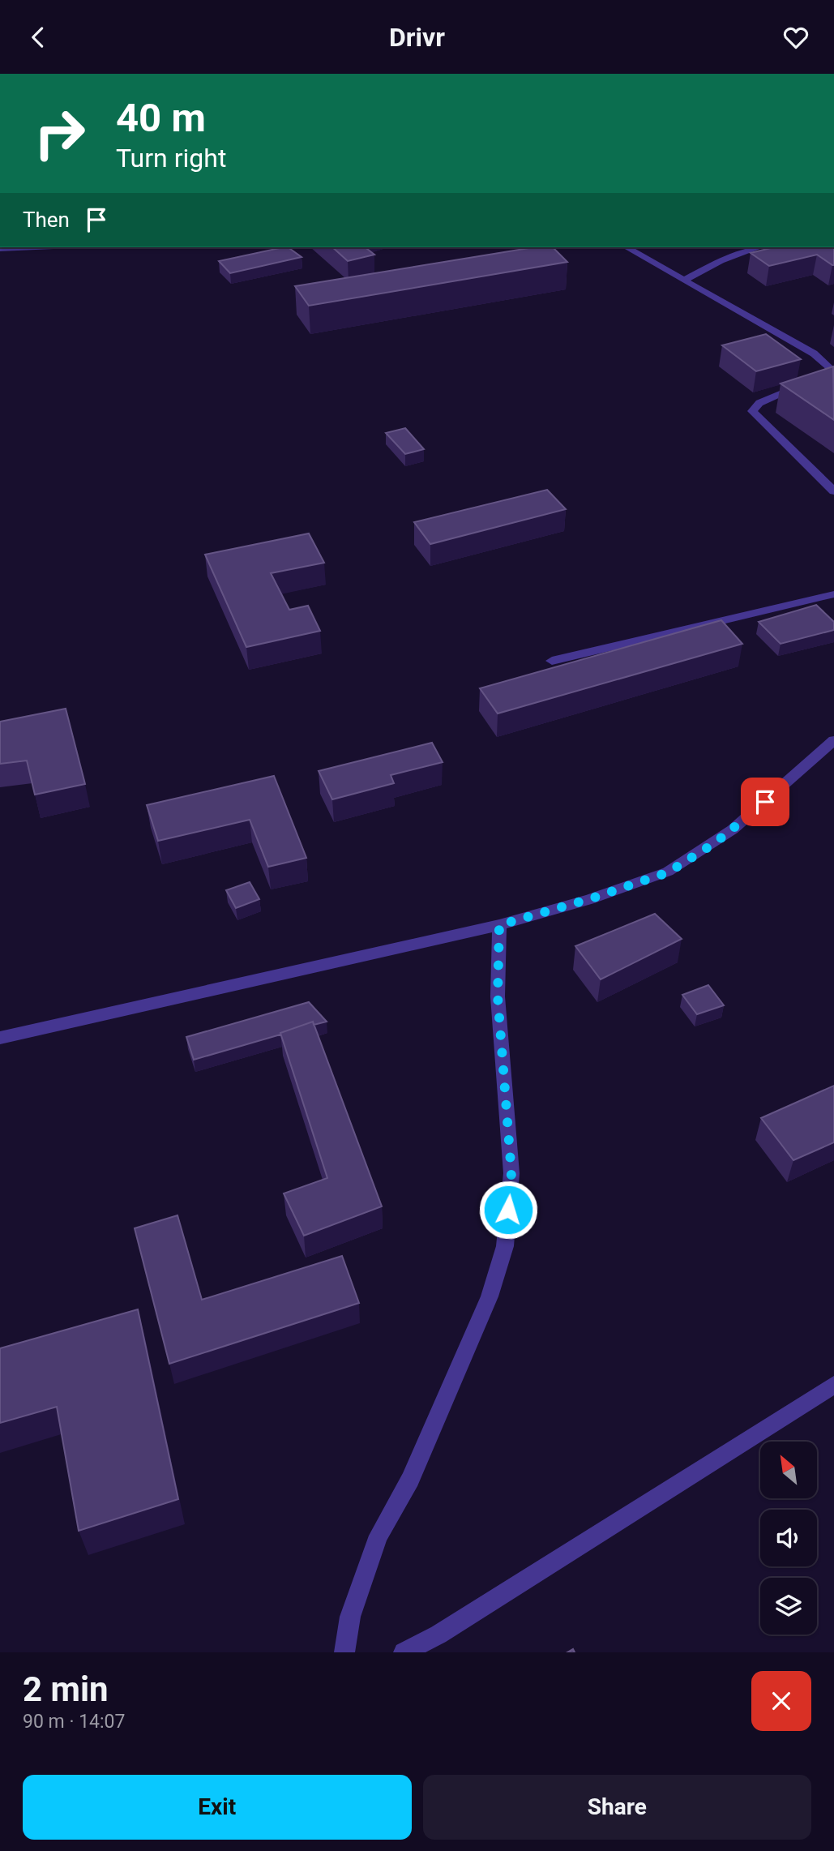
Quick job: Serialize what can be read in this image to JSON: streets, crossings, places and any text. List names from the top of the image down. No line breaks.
{"north":"top left","page":{"header":"Drivr","turn":["40 m","Turn right"],"then":"Then","heading":["2 min","90 m · 14:07"],"buttons":["Exit","Share"]}}
